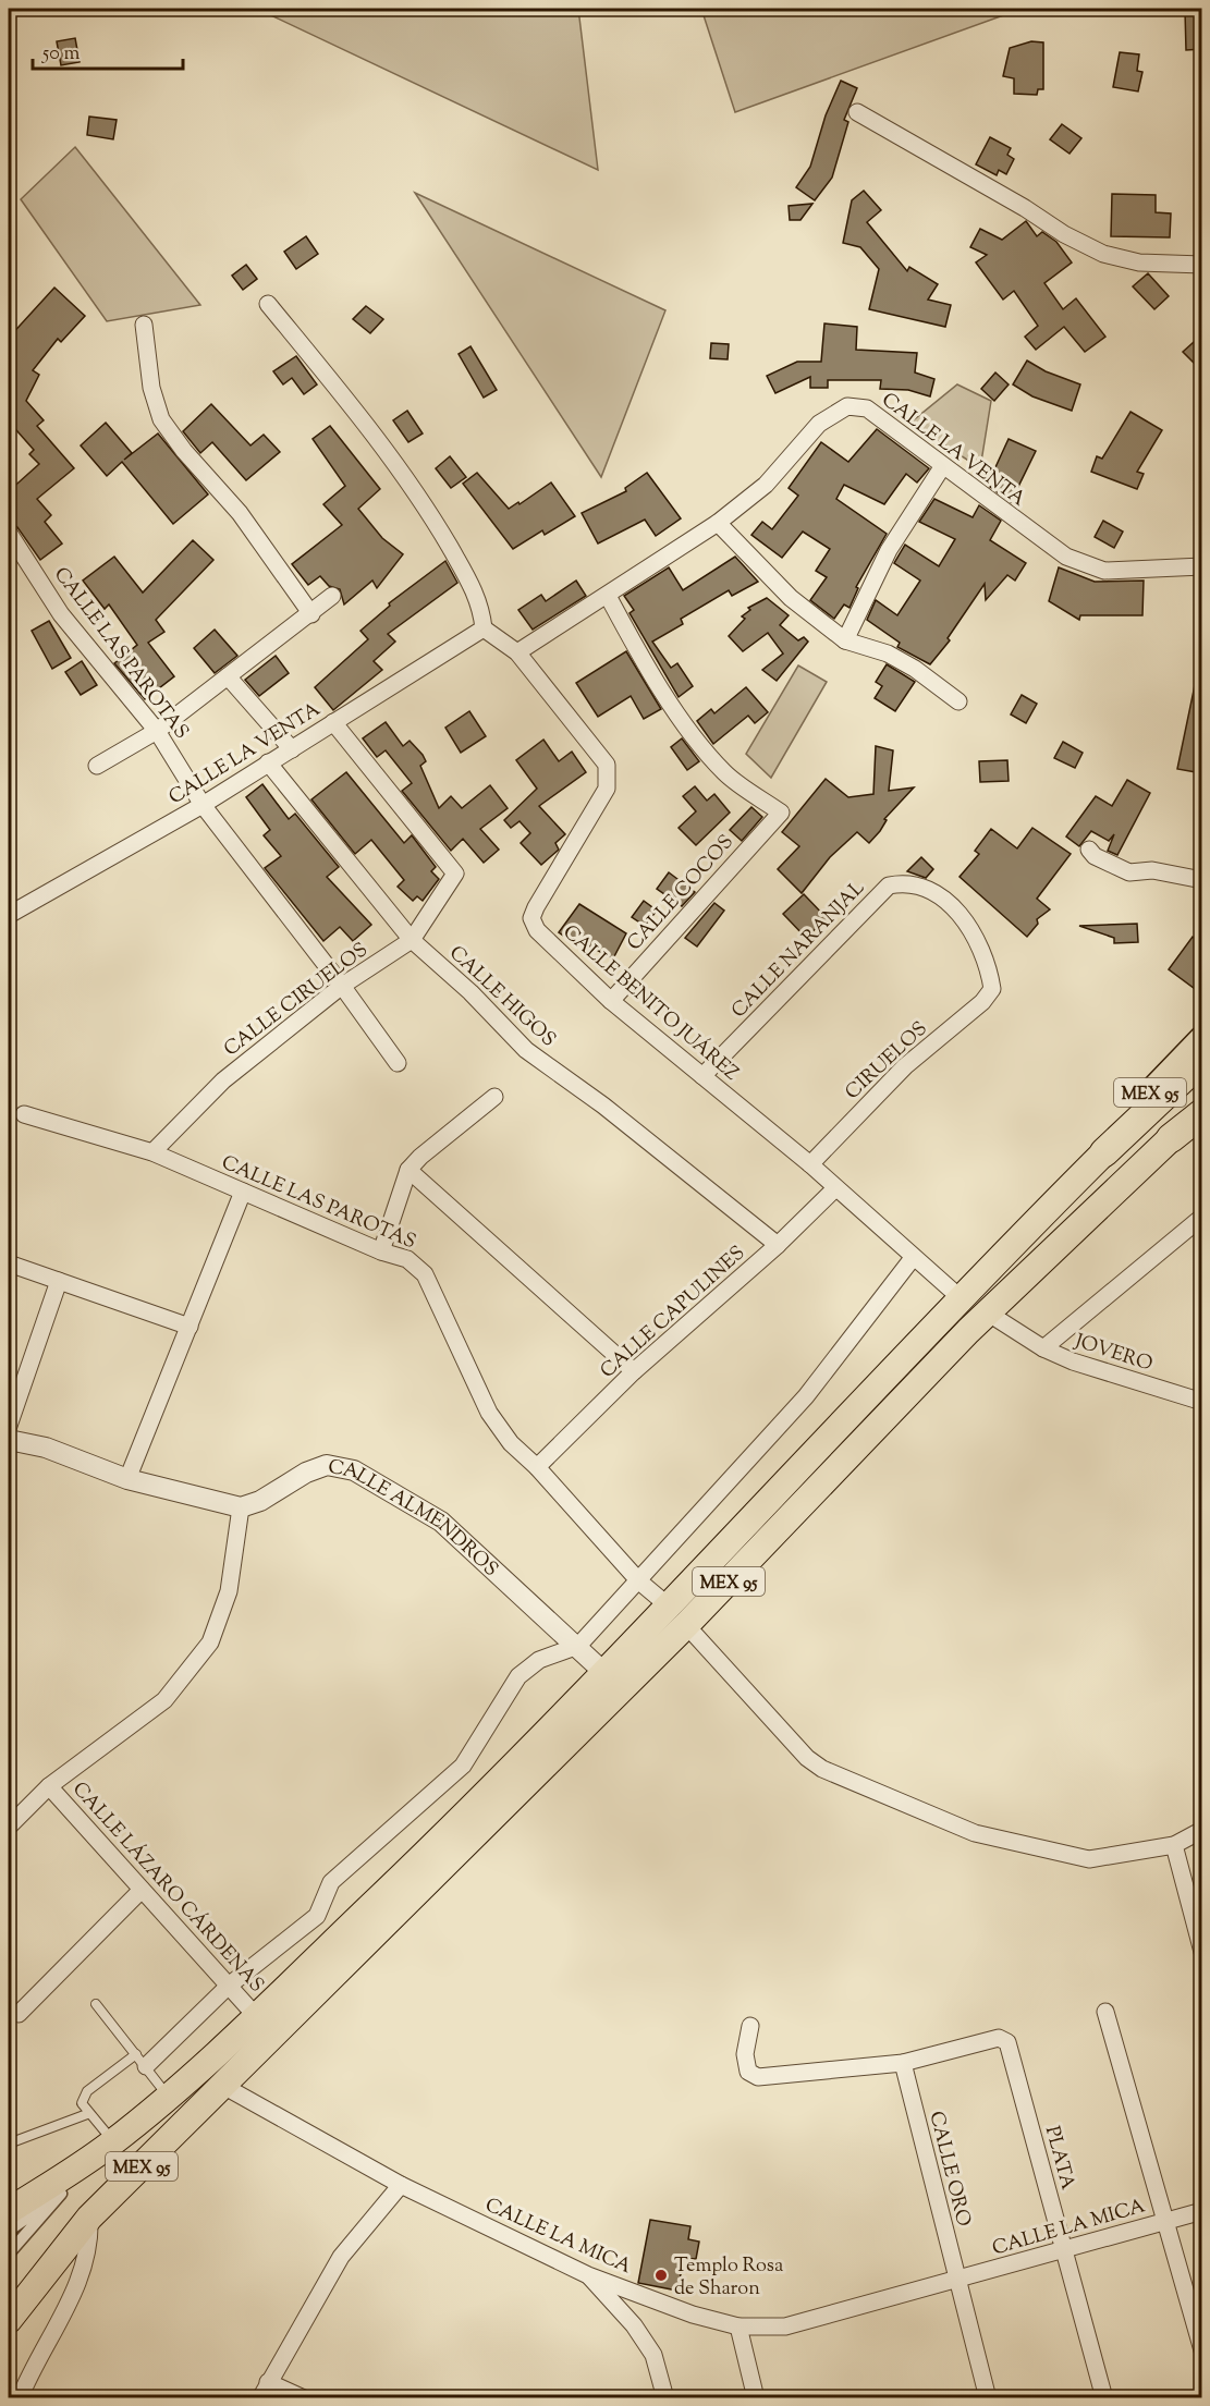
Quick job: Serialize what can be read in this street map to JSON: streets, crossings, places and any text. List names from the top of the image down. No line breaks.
{"streets":{"highway":["MEX 95"],"street":["CALLE LA VENTA","CALLE LAS PAROTAS","CALLE COCOS","CALLE NARANJAL","CALLE HIGOS","CALLE CIRUELOS","CALLE BENITO JUÁREZ","CIRUELOS","CALLE CAPULINES","JOVERO","CALLE ALMENDROS","CALLE LÁZARO CÁRDENAS","PLATA","CALLE ORO","CALLE LA MICA"]},"crossings":[["CALLE LA VENTA","CALLE LAS PAROTAS"],["CALLE LA VENTA","CALLE COCOS"],["CALLE LA VENTA","CALLE HIGOS"],["CALLE LA VENTA","CALLE CIRUELOS"],["CALLE LA VENTA","CALLE BENITO JUÁREZ"],["CALLE LAS PAROTAS","CALLE CIRUELOS"],["CALLE LAS PAROTAS","MEX 95"],["CALLE LAS PAROTAS","CALLE CAPULINES"],["CALLE COCOS","CALLE BENITO JUÁREZ"],["CALLE NARANJAL","CALLE BENITO JUÁREZ"],["CALLE NARANJAL","CIRUELOS"],["CALLE HIGOS","CALLE CIRUELOS"],["CALLE HIGOS","CALLE CAPULINES"],["CALLE BENITO JUÁREZ","CIRUELOS"],["CALLE BENITO JUÁREZ","MEX 95"],["CALLE BENITO JUÁREZ","CALLE CAPULINES"],["MEX 95","JOVERO"],["MEX 95","CALLE ALMENDROS"],["MEX 95","CALLE LÁZARO CÁRDENAS"],["MEX 95","CALLE LA MICA"],["CALLE ALMENDROS","CALLE LÁZARO CÁRDENAS"],["PLATA","CALLE ORO"],["PLATA","CALLE LA MICA"],["CALLE ORO","CALLE LA MICA"]],"places":["Templo Rosa de Sharon"],"scale_bar":"50 m"}
